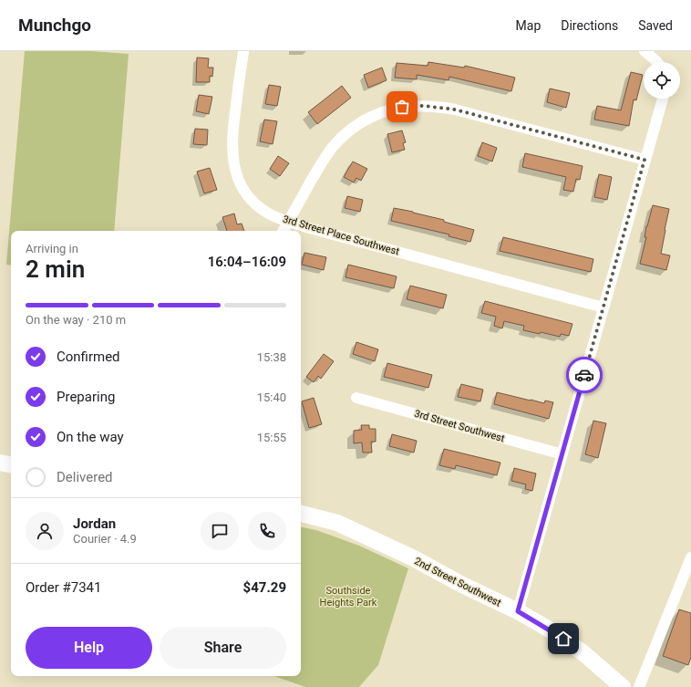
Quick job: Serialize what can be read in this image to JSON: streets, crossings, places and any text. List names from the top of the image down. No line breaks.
{"streets":{"main road":["2nd Street Southwest"],"street":["3rd Street Place Southwest","3rd Street Southwest"]},"parks":["Southside Heights Park"],"page":{"header":"Munchgo","nav":["Map","Directions","Saved"],"heading":["2 min","Arriving in","16:04–16:09"],"panel":["Jordan","Courier · 4.9","Order #7341","$47.29"],"bar":"On the way · 210 m","list":[["Confirmed","15:38"],["Preparing","15:40"],["On the way","15:55"],"Delivered"],"buttons":["Help","Share"]}}
